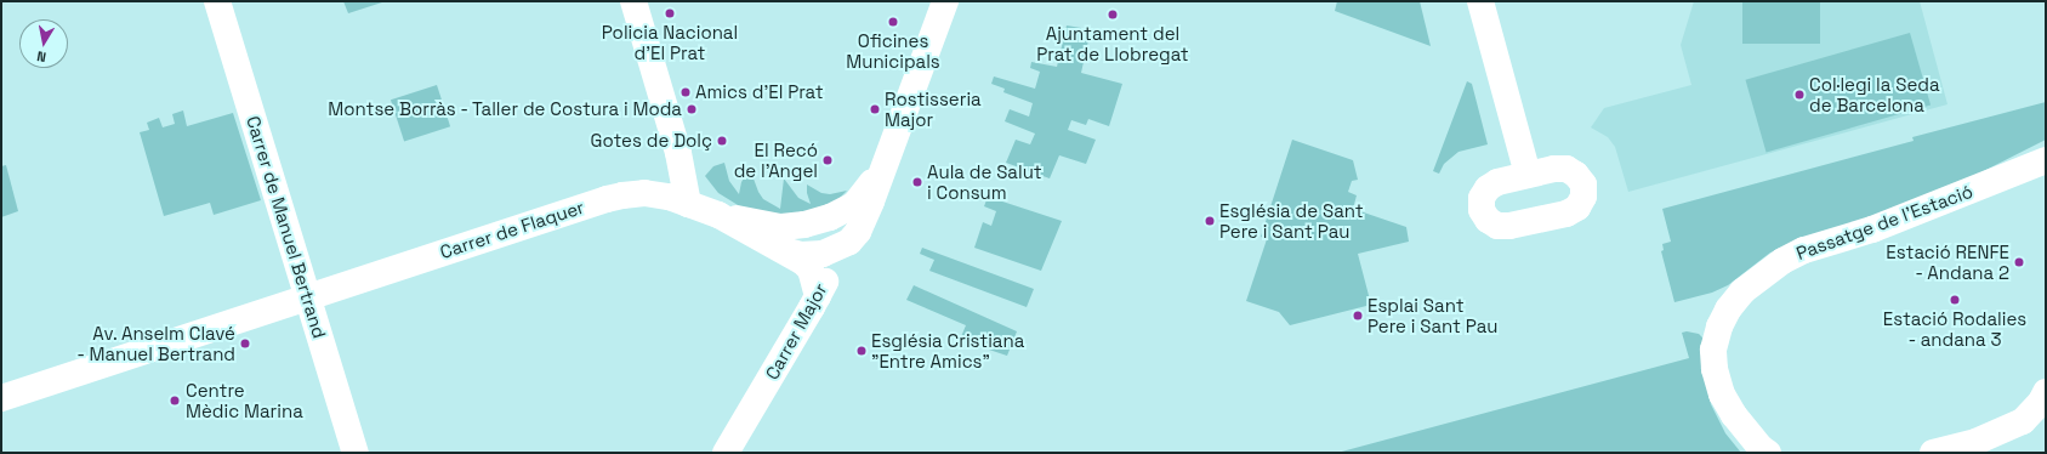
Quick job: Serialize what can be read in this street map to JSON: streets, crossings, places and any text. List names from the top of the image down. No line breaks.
{"streets":{"street":["Passatge de l'Estació","Carrer de Manuel Bertrand","Carrer de Flaquer","Carrer Major"]},"crossings":[["Carrer de Manuel Bertrand","Carrer de Flaquer"]],"places":["Policia Nacional d'El Prat","Ajuntament del Prat de Llobregat","Oficines Municipals","Amics d'El Prat","Col·legi la Seda de Barcelona","Montse Borràs - Taller de Costura i Moda","Rostisseria Major","Gotes de Dolç","El Recó de l'Angel","Aula de Salut i Consum","Església de Sant Pere i Sant Pau","Estació RENFE - Andana 2","Estació Rodalies - andana 3","Esplai Sant Pere i Sant Pau","Av. Anselm Clavé - Manuel Bertrand","Església Cristiana \"Entre Amics\"","Centre Mèdic Marina"],"north":"bottom"}
